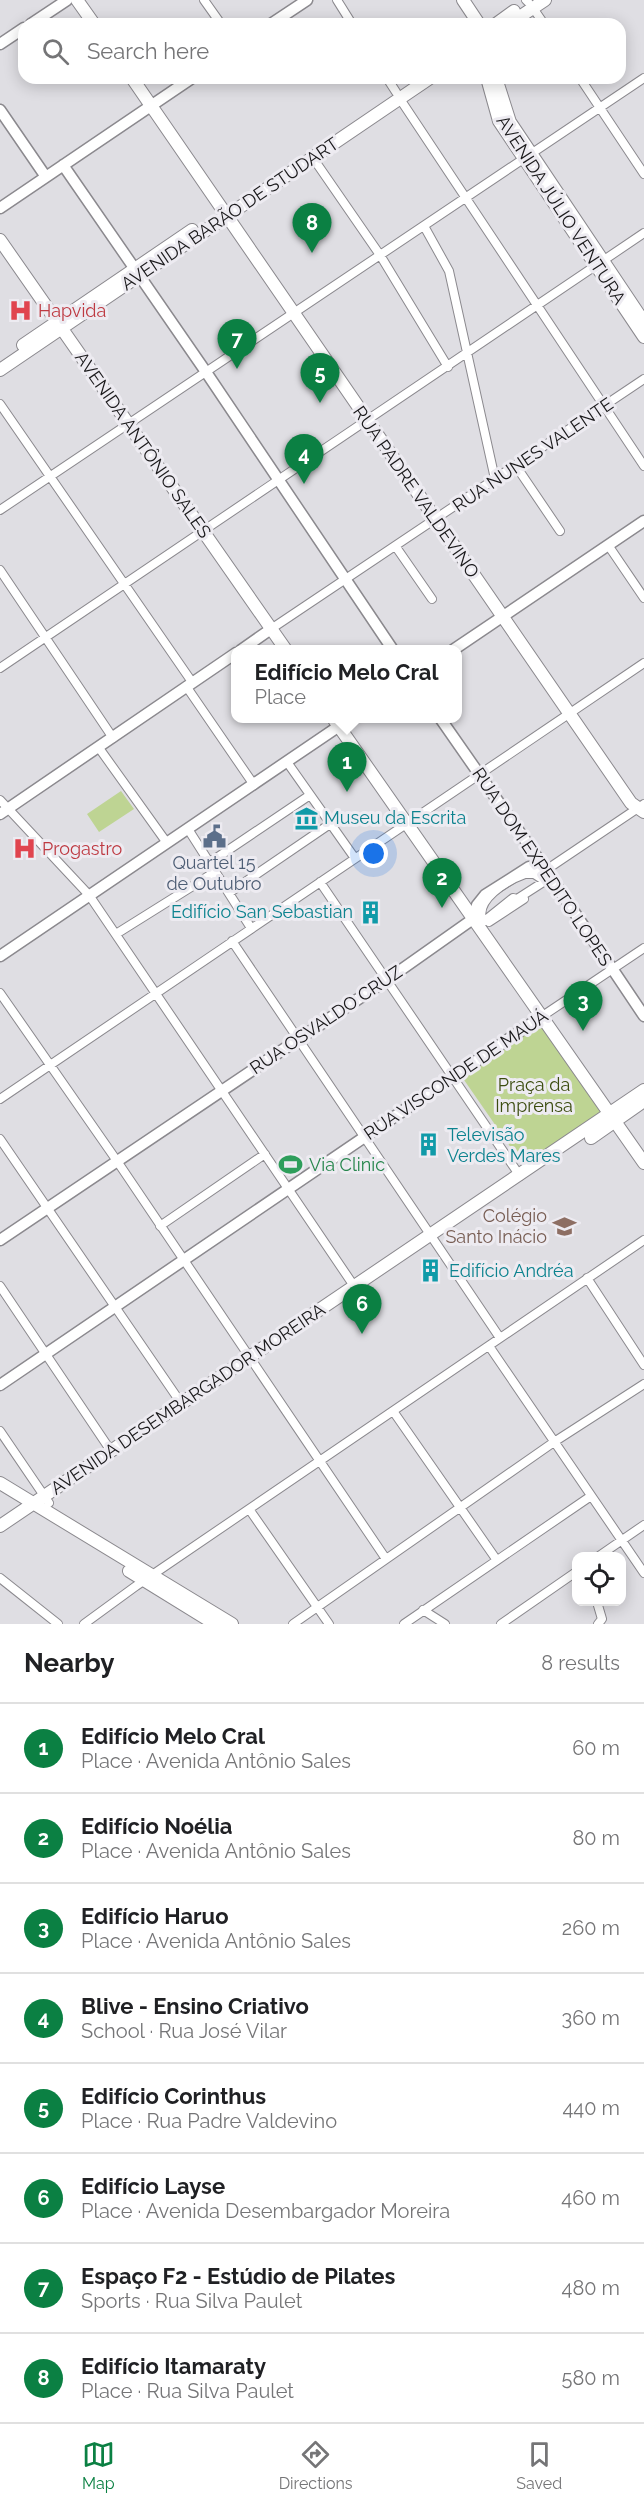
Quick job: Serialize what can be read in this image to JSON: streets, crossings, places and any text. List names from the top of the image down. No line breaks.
{"streets":{"main road":["AVENIDA JÚLIO VENTURA","AVENIDA BARÃO DE STUDART","AVENIDA ANTÔNIO SALES","RUA PADRE VALDEVINO","AVENIDA DESEMBARGADOR MOREIRA"],"street":["RUA NUNES VALENTE","RUA DOM EXPEDITO LOPES","RUA OSVALDO CRUZ","RUA VISCONDE DE MAUÁ"]},"crossings":[["AVENIDA BARÃO DE STUDART","AVENIDA ANTÔNIO SALES"],["AVENIDA BARÃO DE STUDART","RUA PADRE VALDEVINO"],["AVENIDA ANTÔNIO SALES","RUA NUNES VALENTE"],["RUA NUNES VALENTE","RUA PADRE VALDEVINO"],["RUA PADRE VALDEVINO","RUA OSVALDO CRUZ"],["RUA DOM EXPEDITO LOPES","RUA OSVALDO CRUZ"],["RUA DOM EXPEDITO LOPES","RUA VISCONDE DE MAUÁ"]],"parks":["Praça da Imprensa"],"places":{"hospital":["Hapvida","Progastro"],"museum":["Museu da Escrita"],"public building":["Quartel 15 de Outubro"],"building":["Edifício San Sebastian","Televisão Verdes Mares","Edifício Andréa"],"sports":["Via Clinic"],"school or university":["Colégio Santo Inácio"]},"page":{"search":"Search here","pins":["8","7","5","4","1","2","3","6"],"popup":["Edifício Melo Cral","Place"],"heading":["Nearby","8 results"],"list":[{"mark":"1","name":"Edifício Melo Cral","note":"Place · Avenida Antônio Sales","value":"60 m"},{"mark":"2","name":"Edifício Noélia","note":"Place · Avenida Antônio Sales","value":"80 m"},{"mark":"3","name":"Edifício Haruo","note":"Place · Avenida Antônio Sales","value":"260 m"},{"mark":"4","name":"Blive - Ensino Criativo","note":"School · Rua José Vilar","value":"360 m"},{"mark":"5","name":"Edifício Corinthus","note":"Place · Rua Padre Valdevino","value":"440 m"},{"mark":"6","name":"Edifício Layse","note":"Place · Avenida Desembargador Moreira","value":"460 m"},{"mark":"7","name":"Espaço F2 - Estúdio de Pilates","note":"Sports · Rua Silva Paulet","value":"480 m"},{"mark":"8","name":"Edifício Itamaraty","note":"Place · Rua Silva Paulet","value":"580 m"}],"nav":["Map","Directions","Saved"]}}
